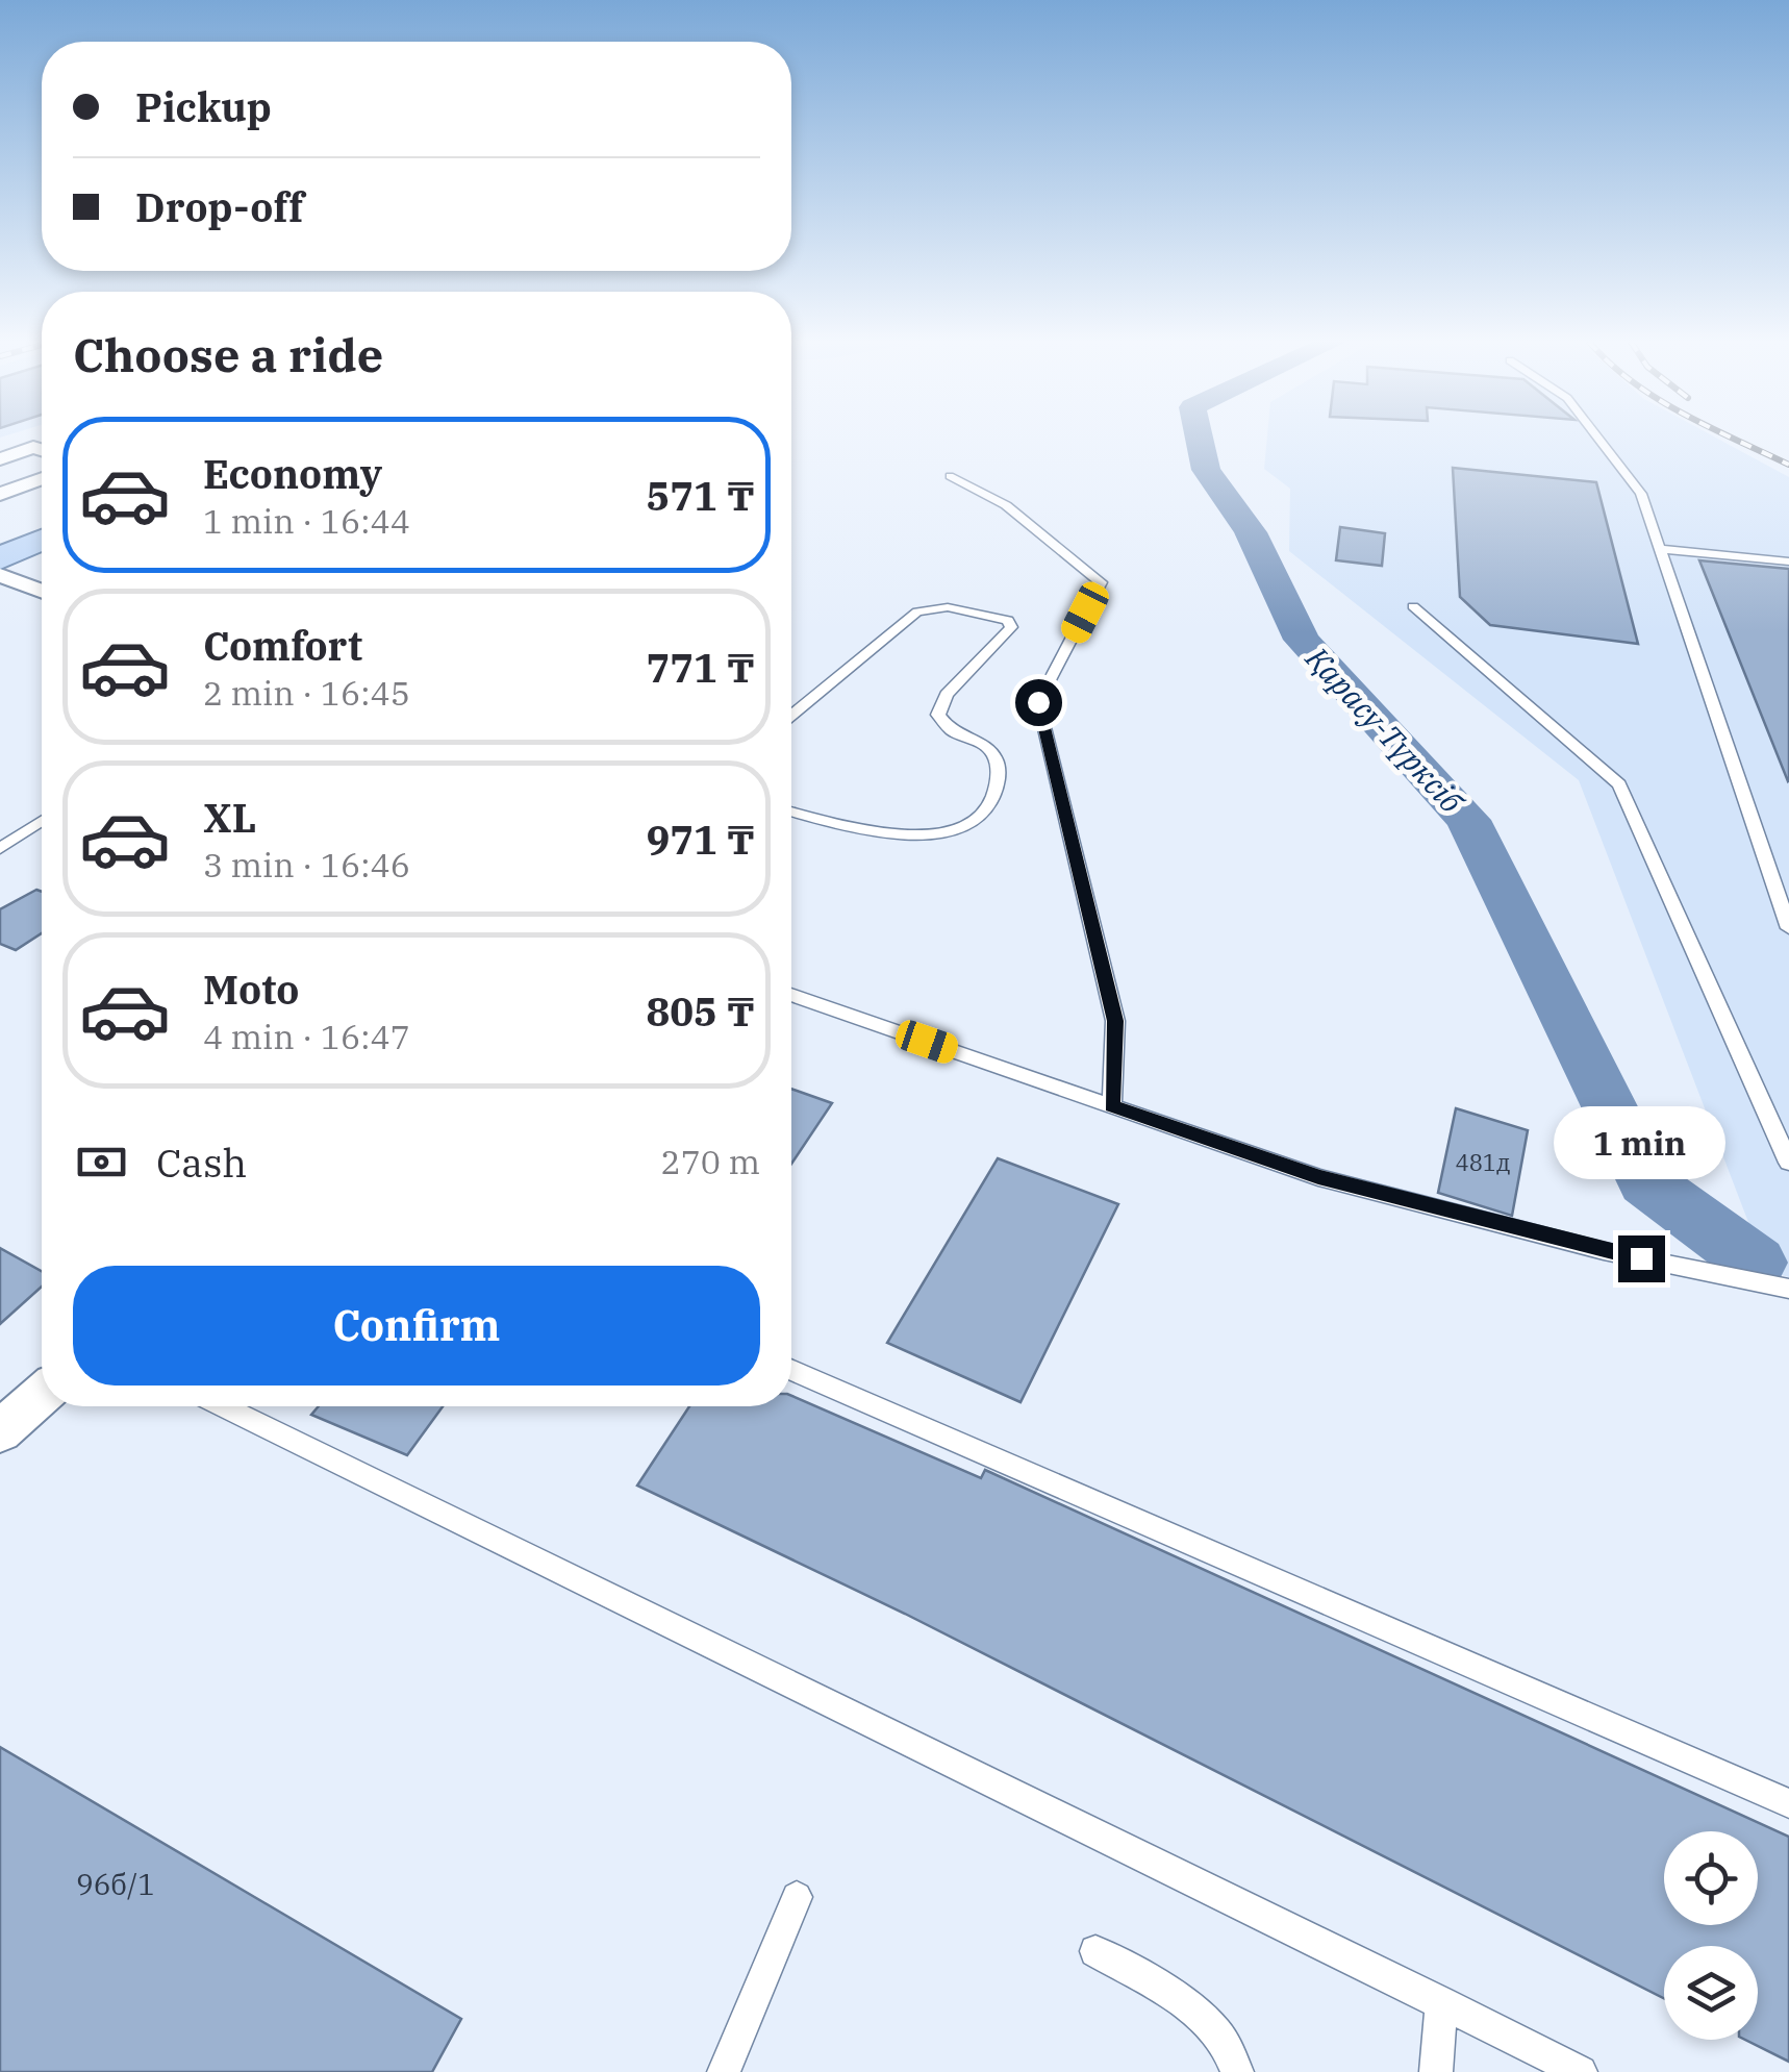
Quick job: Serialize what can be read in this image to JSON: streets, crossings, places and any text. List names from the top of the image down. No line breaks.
{"water":["Қарасу-Түрксіб"],"house_numbers":["481д","96б/1"],"page":{"banner":["Pickup","Drop-off"],"heading":"Choose a ride","list":[{"name":"Economy","note":"1 min · 16:44","value":"571 ₸"},{"name":"Comfort","note":"2 min · 16:45","value":"771 ₸"},{"name":"XL","note":"3 min · 16:46","value":"971 ₸"},{"name":"Moto","note":"4 min · 16:47","value":"805 ₸"}],"pay":["Cash","270 m"],"bubble":"1 min","buttons":"Confirm"}}
